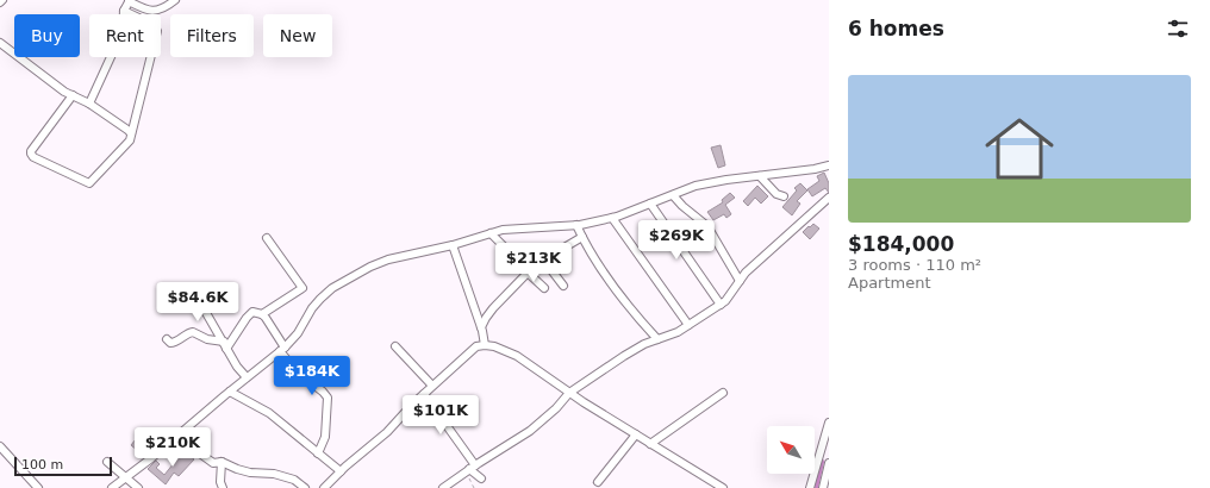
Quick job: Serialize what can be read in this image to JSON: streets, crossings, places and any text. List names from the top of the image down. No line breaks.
{"scale_bar":"100 m","north":"top left","page":{"heading":"6 homes","chip":["Buy","Rent","Filters","New"],"list":[{"name":"$184,000","note":"3 rooms · 110 m² · Apartment"}],"price":["$269K","$213K","$84.6K","$184K","$101K","$210K"],"scale":"100 m"}}
